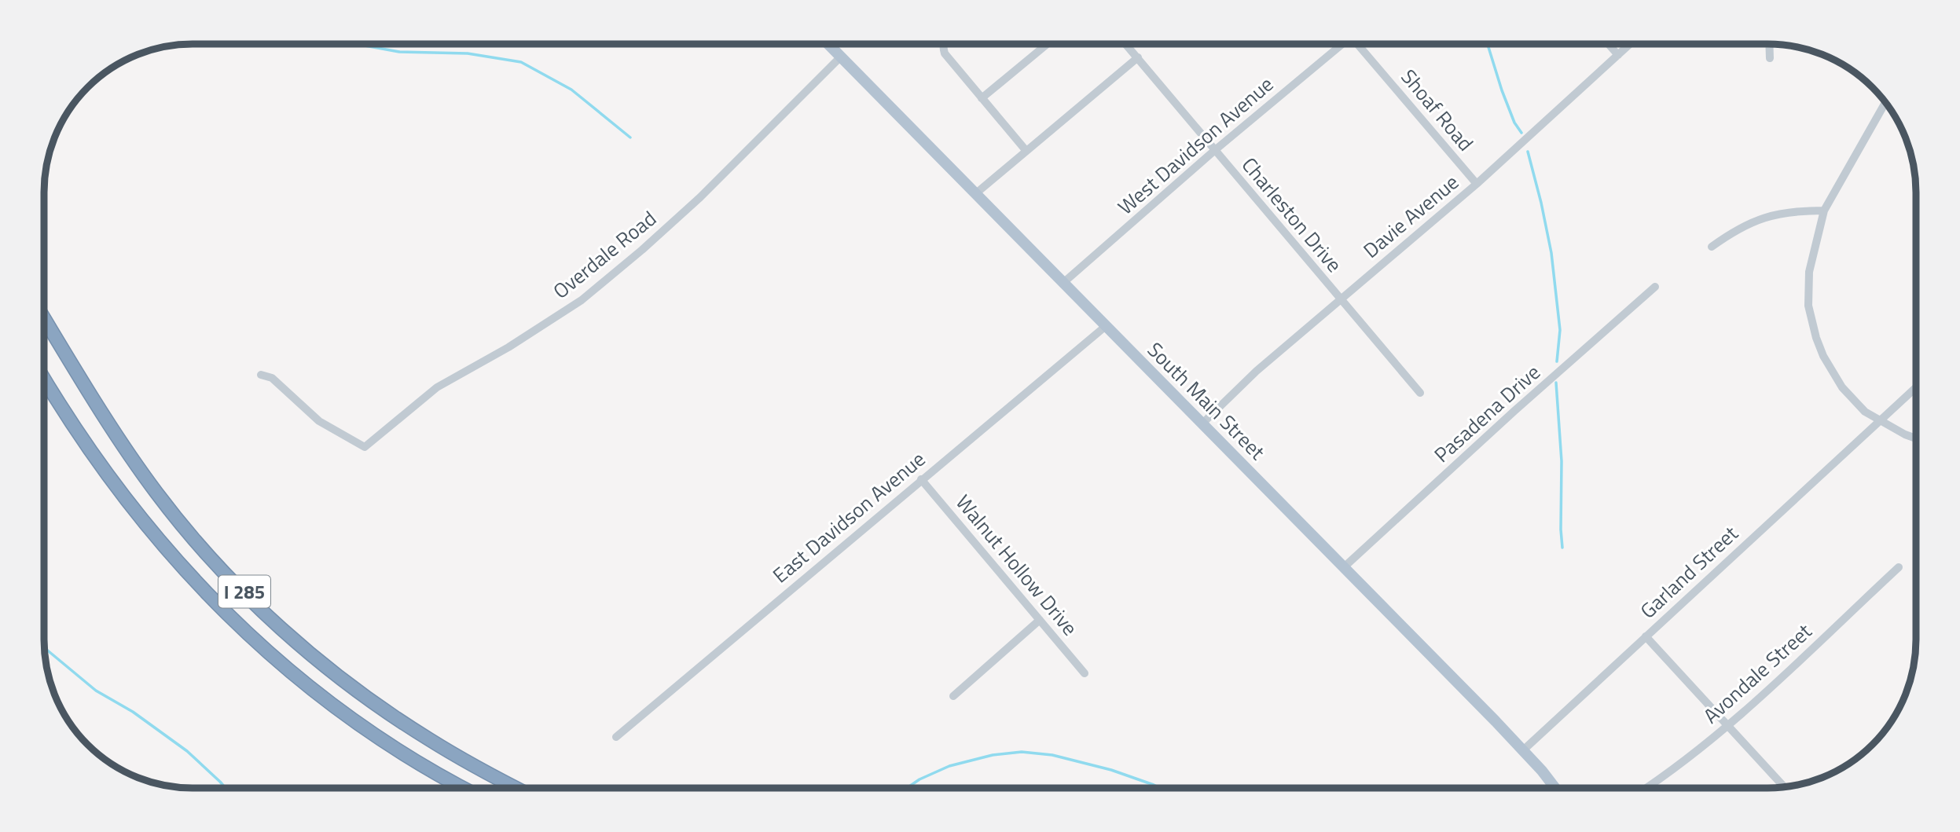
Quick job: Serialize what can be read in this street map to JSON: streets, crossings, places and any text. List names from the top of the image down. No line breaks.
{"streets":{"highway":["I 285"],"main road":["South Main Street"],"street":["Shoaf Road","West Davidson Avenue","Charleston Drive","Davie Avenue","Overdale Road","Pasadena Drive","East Davidson Avenue","Walnut Hollow Drive","Garland Street","Avondale Street"]},"crossings":[["Shoaf Road","Davie Avenue"],["West Davidson Avenue","Charleston Drive"],["West Davidson Avenue","South Main Street"],["Charleston Drive","Davie Avenue"],["Davie Avenue","South Main Street"],["Overdale Road","South Main Street"],["South Main Street","Pasadena Drive"],["South Main Street","East Davidson Avenue"],["South Main Street","Garland Street"],["East Davidson Avenue","Walnut Hollow Drive"]]}
